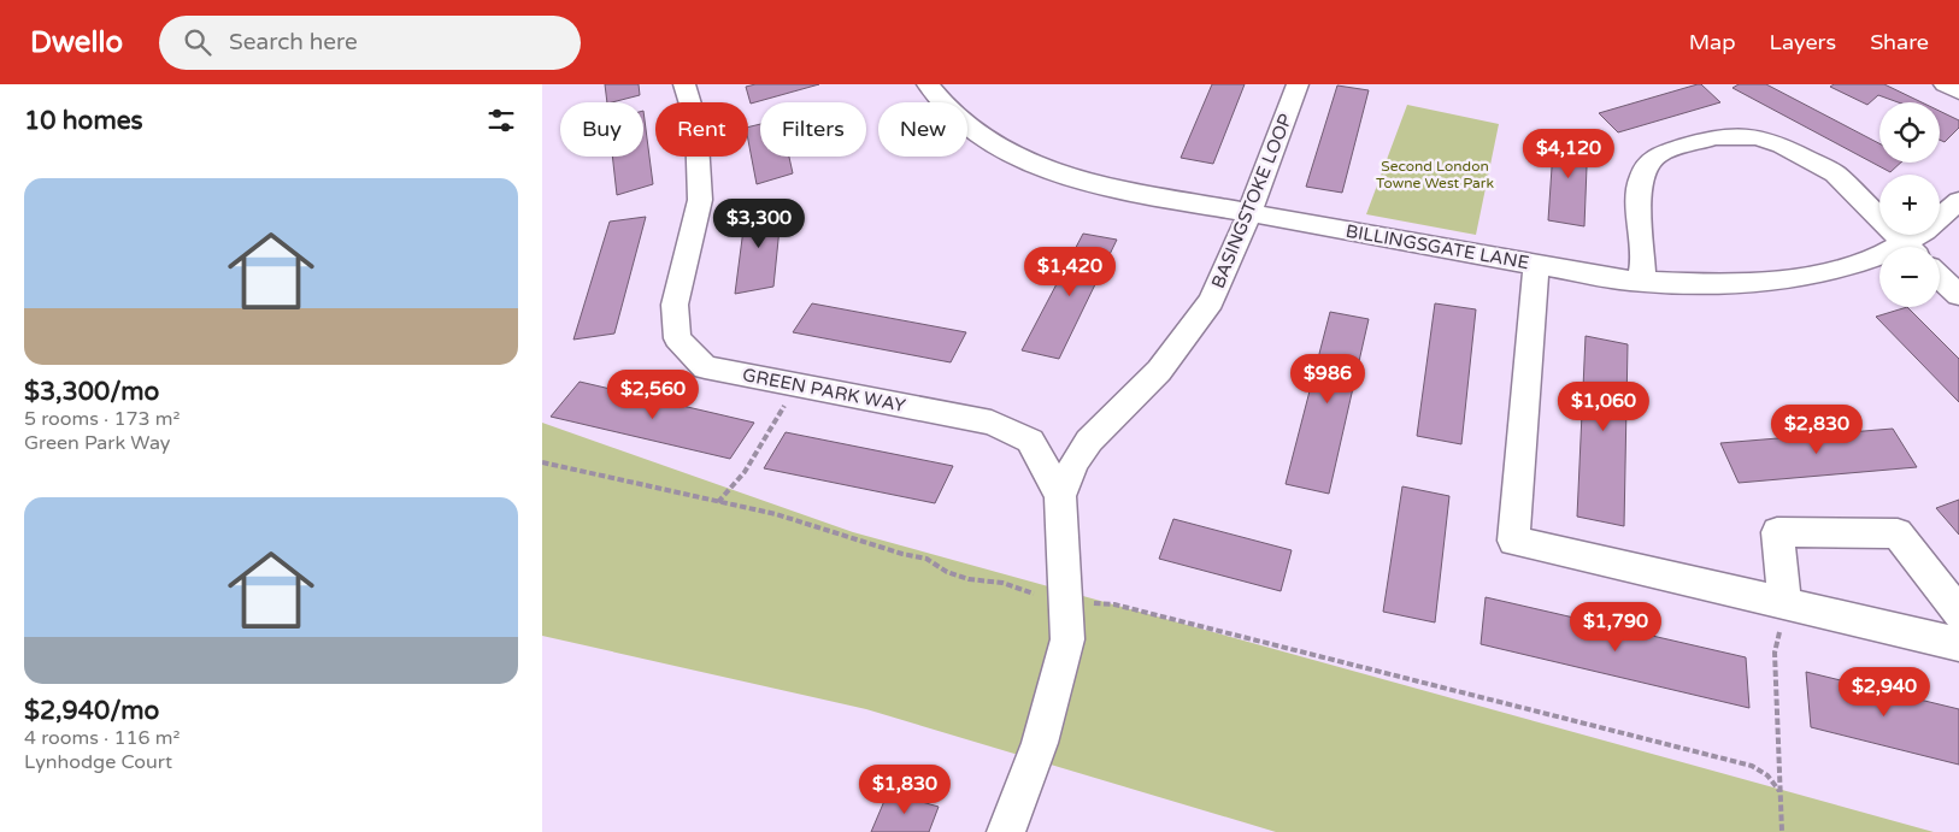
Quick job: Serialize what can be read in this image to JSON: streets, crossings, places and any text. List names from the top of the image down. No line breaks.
{"streets":{"street":["BASINGSTOKE LOOP","BILLINGSGATE LANE","GREEN PARK WAY"]},"crossings":[["BASINGSTOKE LOOP","BILLINGSGATE LANE"],["BASINGSTOKE LOOP","GREEN PARK WAY"]],"parks":["Second London Towne West Park"],"page":{"header":"Dwello","search":"Search here","nav":["Map","Layers","Share"],"heading":"10 homes","map_buttons":["+","−"],"chip":["Buy","Rent","Filters","New"],"price":["$4,120","$3,300","$1,420","$986","$2,560","$1,060","$2,830","$1,790","$2,940","$1,830"],"list":[{"name":"$3,300/mo","note":"5 rooms · 173 m² · Green Park Way"},{"name":"$2,940/mo","note":"4 rooms · 116 m² · Lynhodge Court"}]}}
